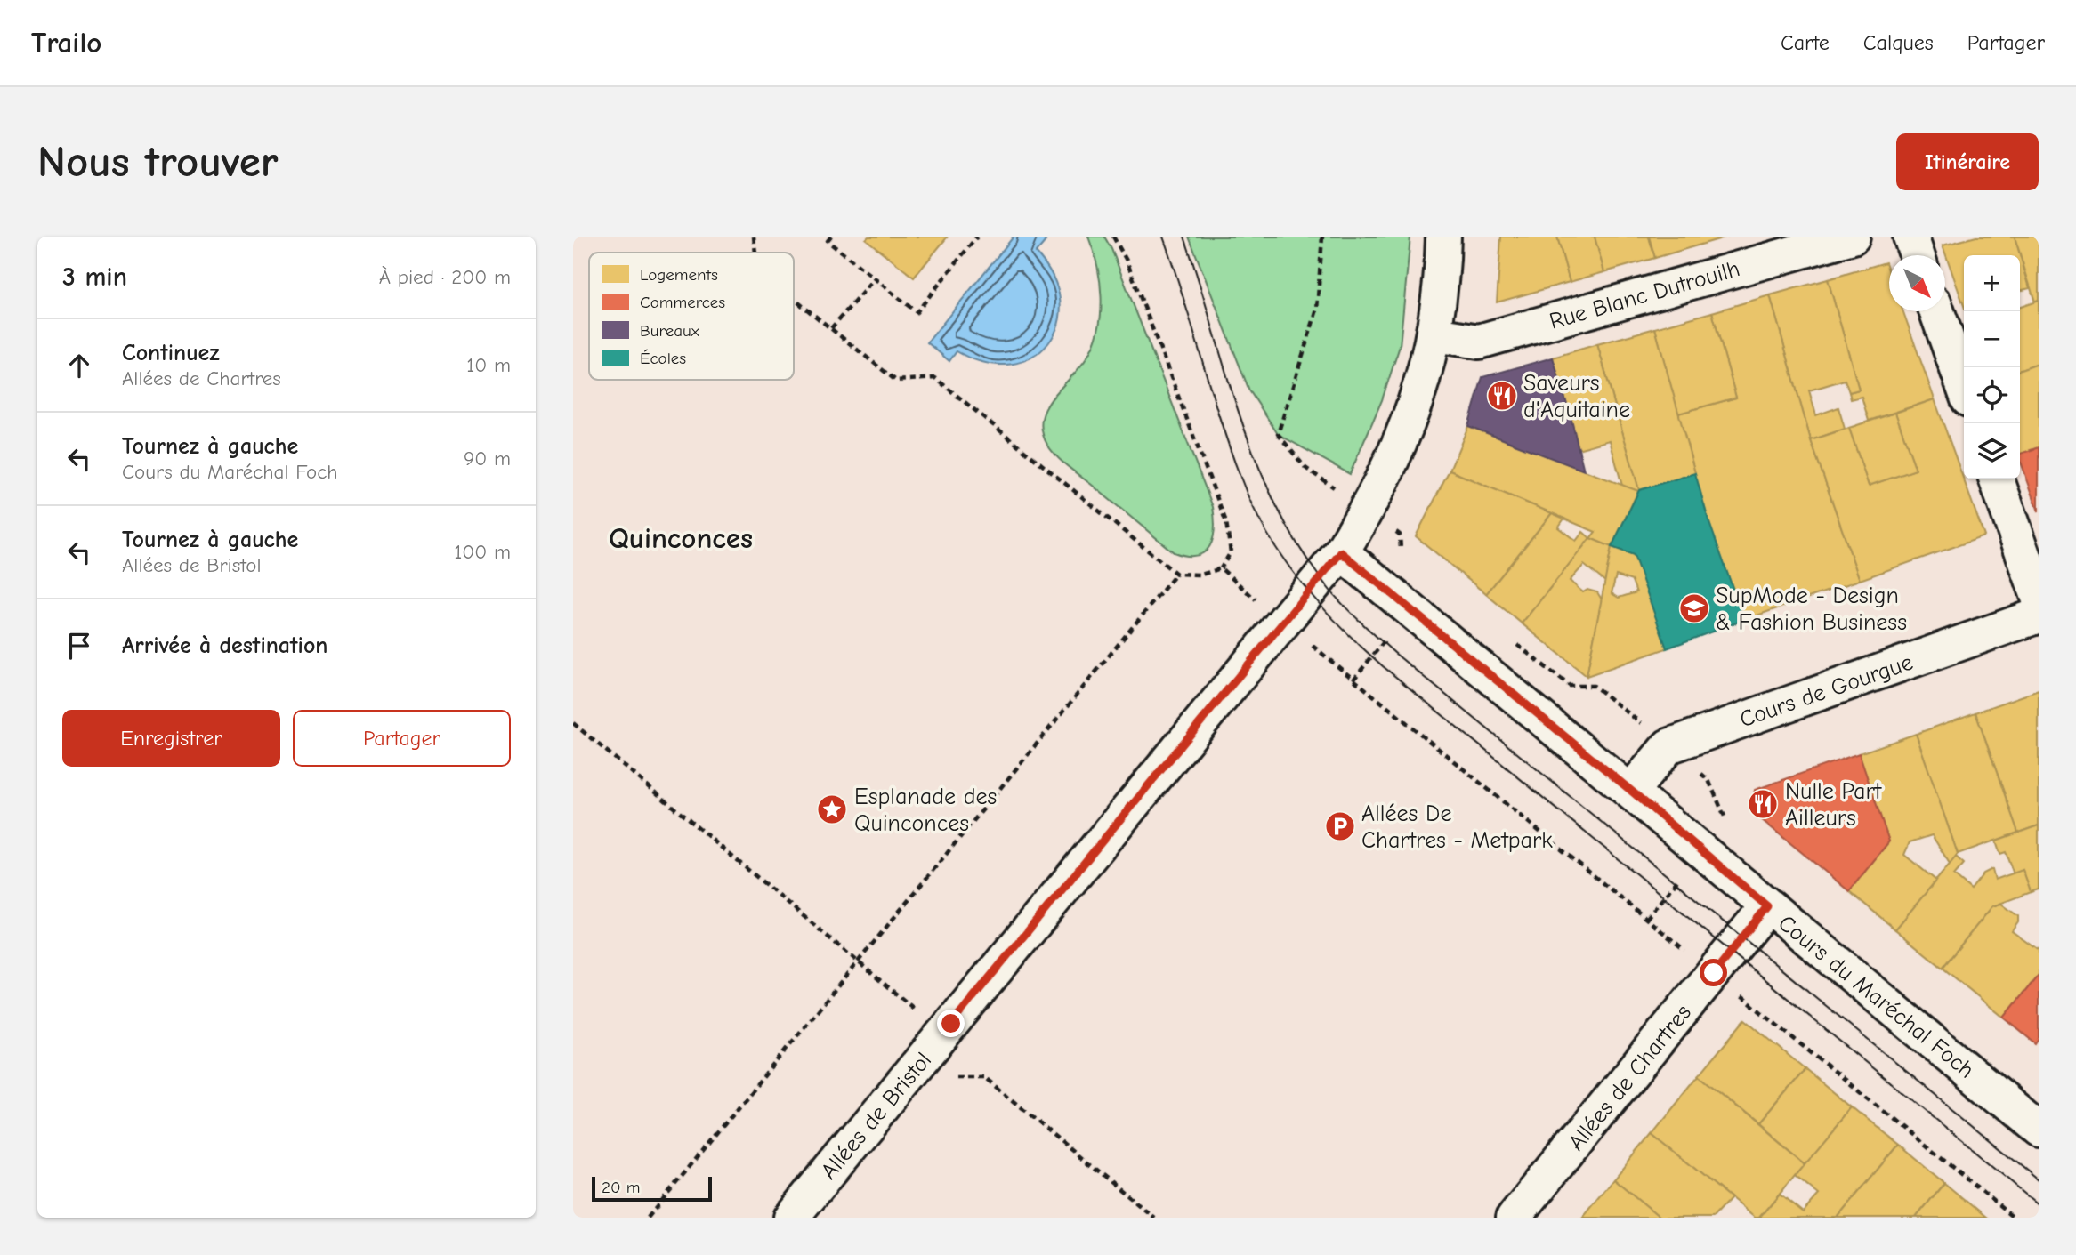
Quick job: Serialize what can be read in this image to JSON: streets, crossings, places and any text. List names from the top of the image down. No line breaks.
{"streets":{"street":["Rue Blanc Dutrouilh","Cours de Gourgue","Cours du Maréchal Foch","Allées de Chartres","Allées de Bristol"]},"crossings":[["Rue Blanc Dutrouilh","Allées de Bristol"],["Cours de Gourgue","Cours du Maréchal Foch"],["Cours du Maréchal Foch","Allées de Chartres"],["Cours du Maréchal Foch","Allées de Bristol"]],"districts":["Quinconces"],"places":{"restaurant":["Saveurs d'Aquitaine","Nulle Part Ailleurs"],"school or university":["SupMode - Design & Fashion Business"],"place":["Esplanade des Quinconces"],"parking":["Allées De Chartres - Metpark"]},"legend":["Logements","Commerces","Bureaux","Écoles"],"scale_bar":"20 m","north":"bottom right","page":{"header":"Trailo","nav":["Carte","Calques","Partager"],"buttons":["Itinéraire",["Enregistrer","Partager"]],"title":"Nous trouver","heading":["3 min","À pied · 200 m"],"map_buttons":["+","−"],"list":[["Continuez","Allées de Chartres","10 m"],["Tournez à gauche","Cours du Maréchal Foch","90 m"],["Tournez à gauche","Allées de Bristol","100 m"],"Arrivée à destination"],"scale":"20 m"}}
